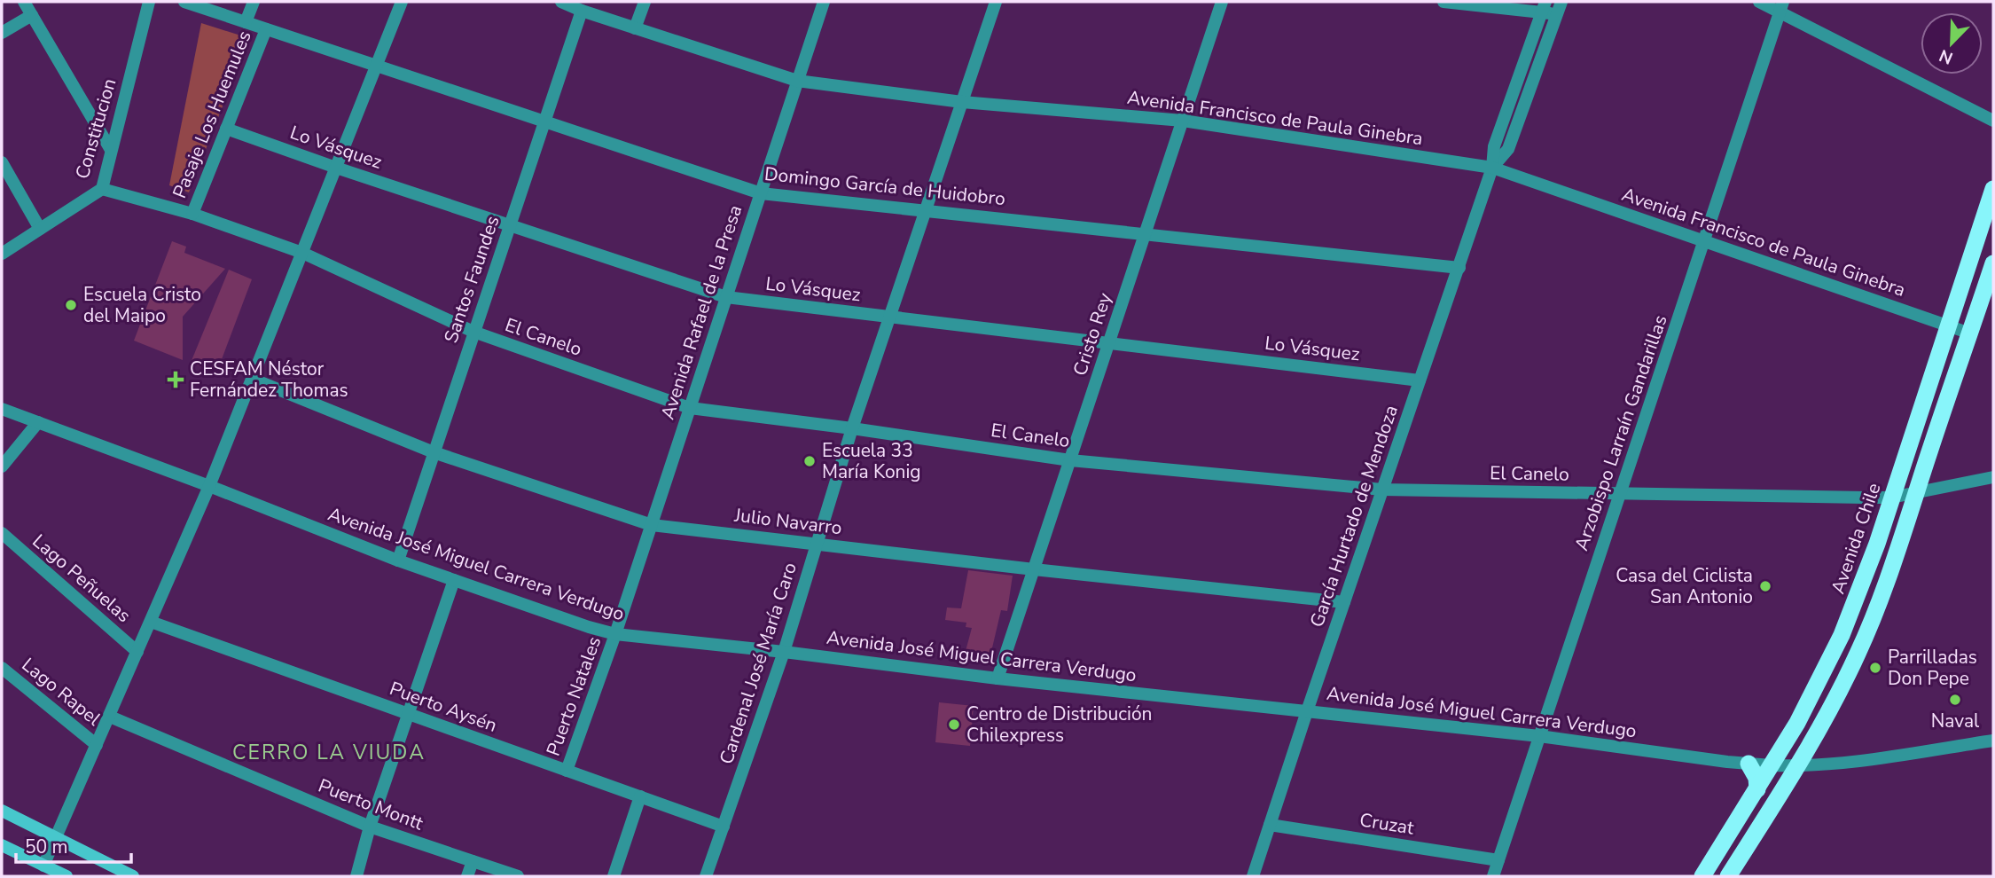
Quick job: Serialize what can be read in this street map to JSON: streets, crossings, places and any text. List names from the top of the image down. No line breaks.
{"streets":{"highway":["Avenida Chile"],"street":["Pasaje Los Huemules","Avenida Francisco de Paula Ginebra","Constitucion","Lo Vásquez","Domingo García de Huidobro","Santos Faundes","Avenida Rafael de la Presa","Cristo Rey","El Canelo","Arzobispo Larraín Gandarillas","García Hurtado de Mendoza","Julio Navarro","Avenida José Miguel Carrera Verdugo","Lago Peñuelas","Cardenal José María Caro","Lago Rapel","Puerto Natales","Puerto Aysén","Puerto Montt","Cruzat"]},"crossings":[["Pasaje Los Huemules","Lo Vásquez"],["Pasaje Los Huemules","Domingo García de Huidobro"],["Pasaje Los Huemules","El Canelo"],["Avenida Francisco de Paula Ginebra","Santos Faundes"],["Avenida Francisco de Paula Ginebra","Avenida Rafael de la Presa"],["Avenida Francisco de Paula Ginebra","Cristo Rey"],["Avenida Francisco de Paula Ginebra","Arzobispo Larraín Gandarillas"],["Avenida Francisco de Paula Ginebra","García Hurtado de Mendoza"],["Avenida Francisco de Paula Ginebra","Avenida Chile"],["Avenida Francisco de Paula Ginebra","Cardenal José María Caro"],["Constitucion","El Canelo"],["Lo Vásquez","Santos Faundes"],["Lo Vásquez","Avenida Rafael de la Presa"],["Lo Vásquez","Cristo Rey"],["Lo Vásquez","García Hurtado de Mendoza"],["Lo Vásquez","Cardenal José María Caro"],["Domingo García de Huidobro","Santos Faundes"],["Domingo García de Huidobro","Avenida Rafael de la Presa"],["Domingo García de Huidobro","Cristo Rey"],["Domingo García de Huidobro","García Hurtado de Mendoza"],["Domingo García de Huidobro","Cardenal José María Caro"],["Santos Faundes","El Canelo"],["Santos Faundes","Julio Navarro"],["Santos Faundes","Avenida José Miguel Carrera Verdugo"],["Avenida Rafael de la Presa","El Canelo"],["Avenida Rafael de la Presa","Julio Navarro"],["Avenida Rafael de la Presa","Avenida José Miguel Carrera Verdugo"],["Avenida Rafael de la Presa","Puerto Natales"],["Cristo Rey","El Canelo"],["Cristo Rey","Julio Navarro"],["Cristo Rey","Avenida José Miguel Carrera Verdugo"],["El Canelo","Arzobispo Larraín Gandarillas"],["El Canelo","García Hurtado de Mendoza"],["El Canelo","Avenida Chile"],["El Canelo","Cardenal José María Caro"],["Arzobispo Larraín Gandarillas","Avenida José Miguel Carrera Verdugo"],["Arzobispo Larraín Gandarillas","Cruzat"],["García Hurtado de Mendoza","Julio Navarro"],["García Hurtado de Mendoza","Avenida José Miguel Carrera Verdugo"],["García Hurtado de Mendoza","Cruzat"],["Julio Navarro","Cardenal José María Caro"],["Avenida Chile","Avenida José Miguel Carrera Verdugo"],["Avenida José Miguel Carrera Verdugo","Cardenal José María Caro"],["Avenida José Miguel Carrera Verdugo","Puerto Natales"],["Cardenal José María Caro","Puerto Aysén"],["Puerto Natales","Puerto Aysén"]],"districts":["CERRO LA VIUDA"],"places":{"other":["Escuela Cristo del Maipo","Escuela 33 María Konig","Casa del Ciclista San Antonio","Parrilladas Don Pepe","Naval","Centro de Distribución Chilexpress"],"health":["CESFAM Néstor Fernández Thomas"]},"scale_bar":"50 m","north":"bottom left"}
